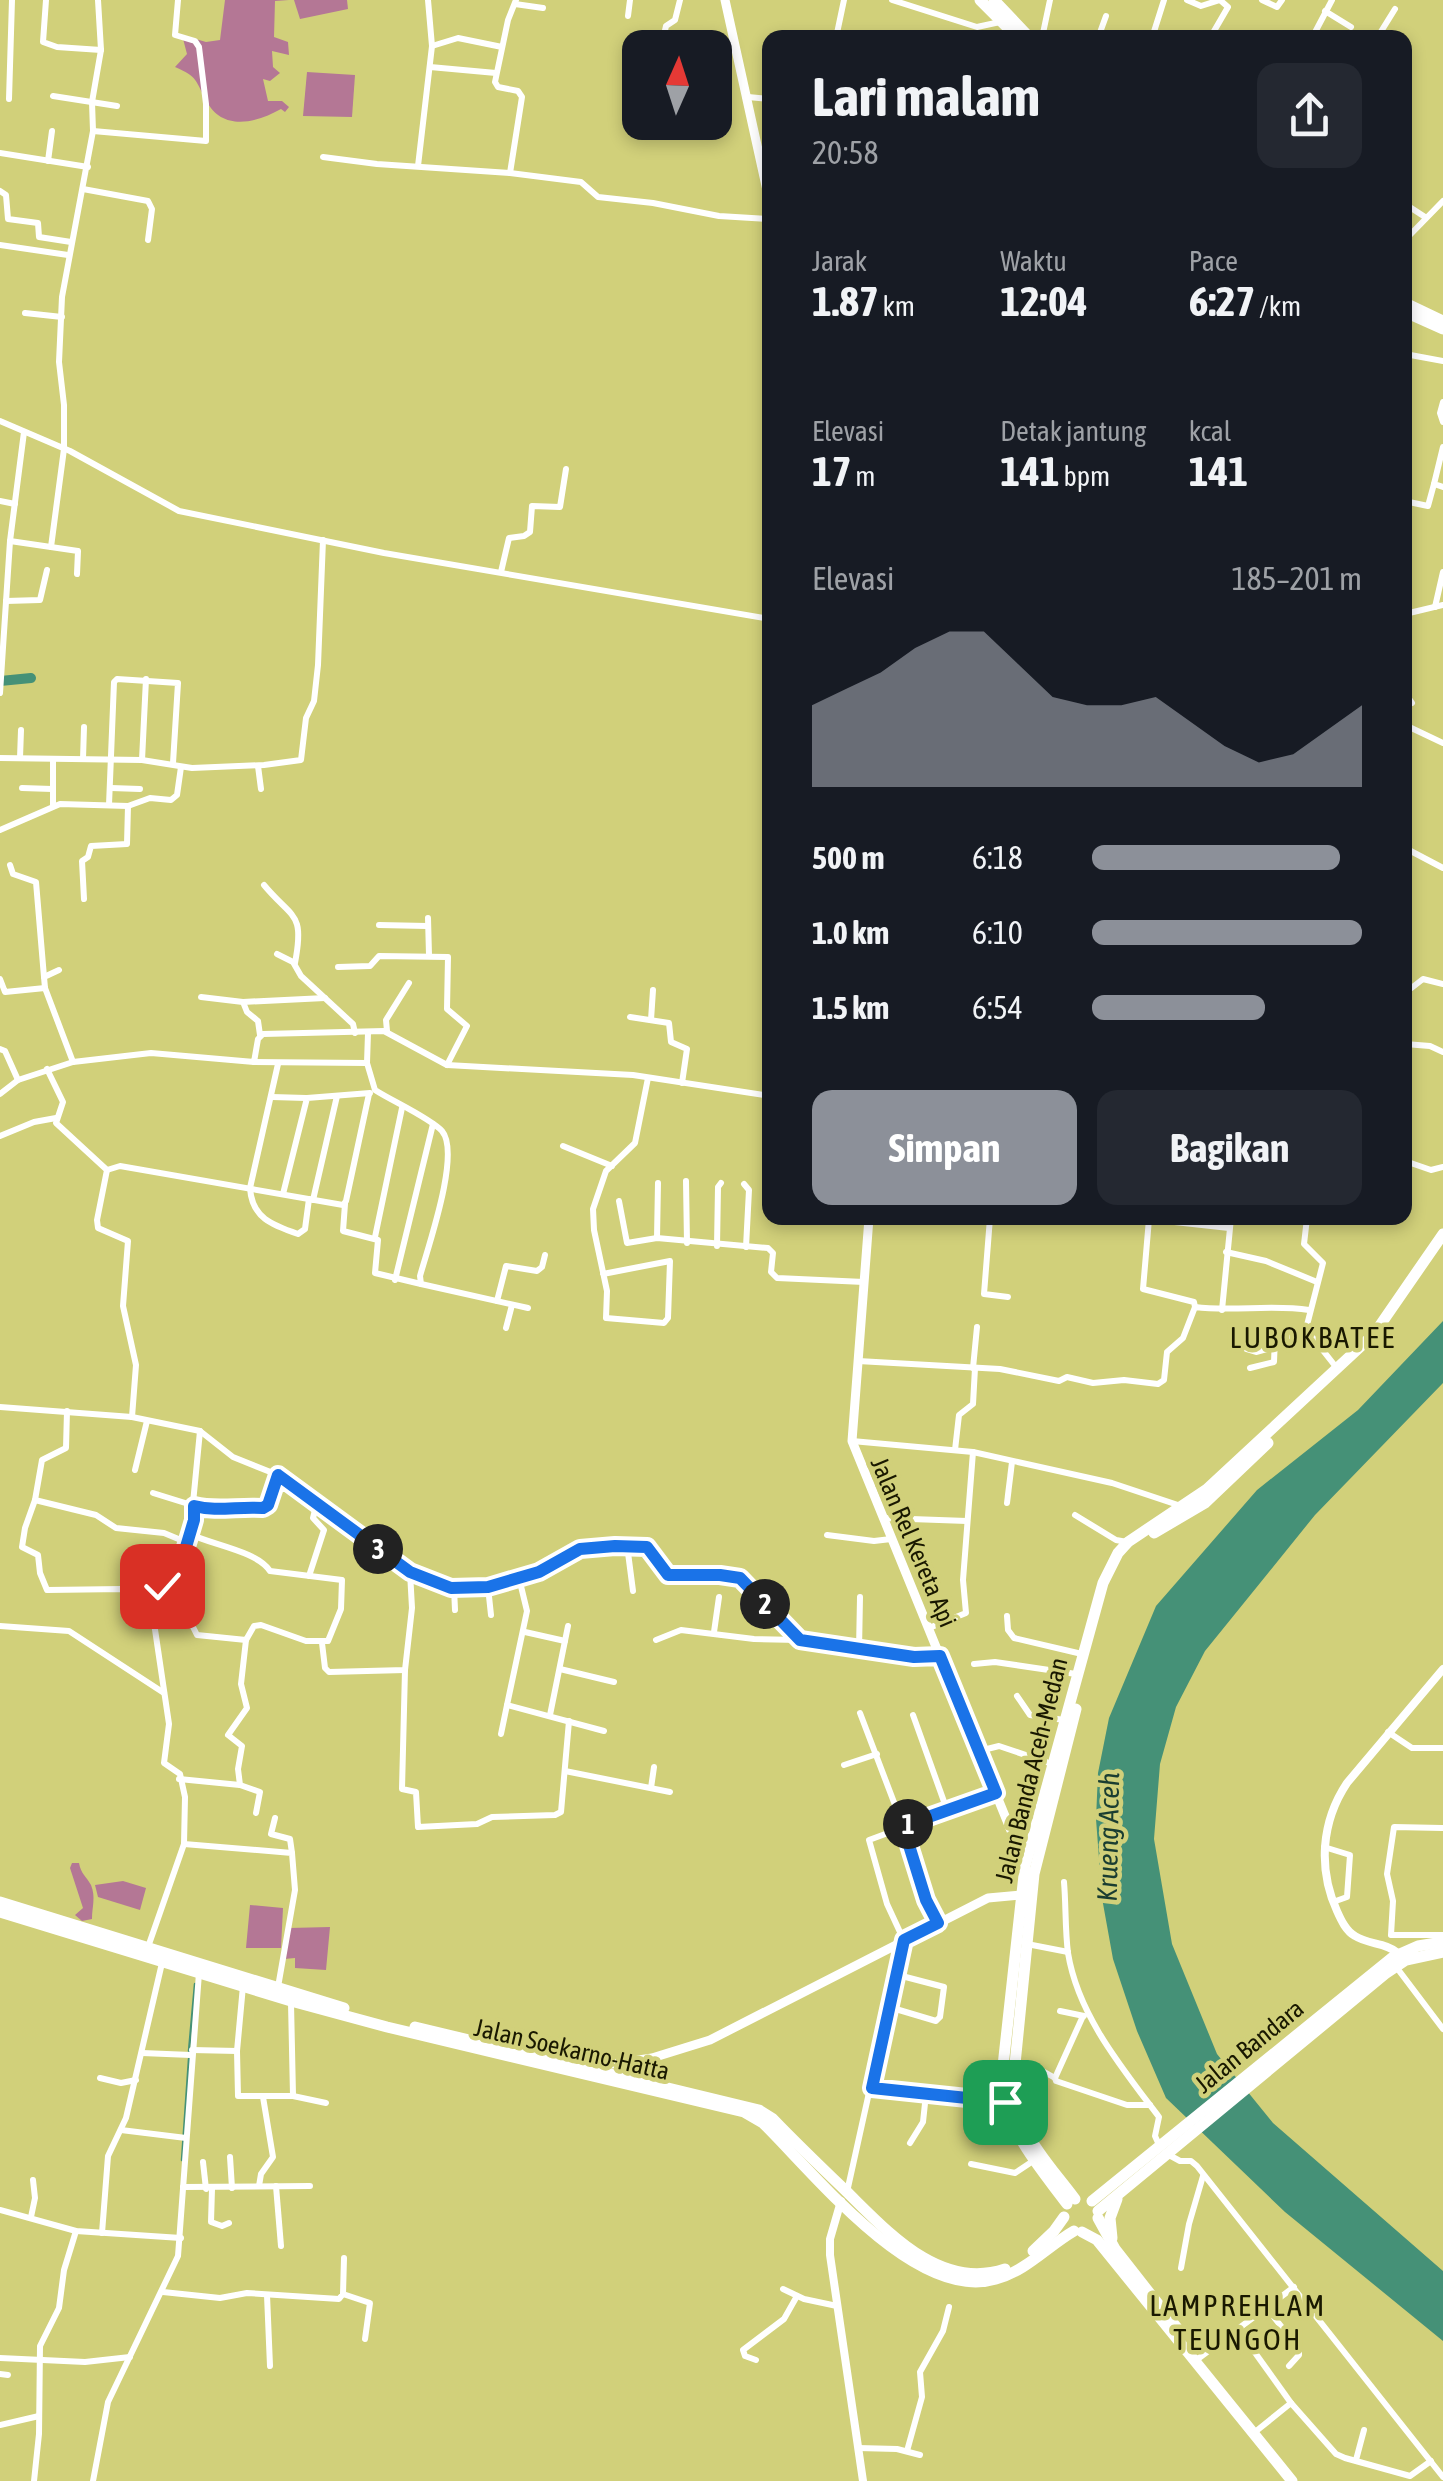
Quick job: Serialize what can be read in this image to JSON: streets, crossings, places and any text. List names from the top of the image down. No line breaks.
{"streets":{"highway":["Jalan Banda Aceh-Medan","Jalan Bandara","Jalan Soekarno-Hatta"],"main road":["Jalan Rel Kereta Api"]},"crossings":[["Jalan Rel Kereta Api","Jalan Banda Aceh-Medan"],["Jalan Banda Aceh-Medan","Jalan Soekarno-Hatta"],["Jalan Bandara","Jalan Soekarno-Hatta"]],"districts":["LUBOKBATEE","LAMPREHLAM TEUNGOH"],"water":["Krueng Aceh"],"north":"top","page":{"heading":["Lari malam","20:58"],"stats":[["Jarak","1.87 km"],["Waktu","12:04"],["Pace","6:27 /km"],["Elevasi","17 m"],["Detak jantung","141 bpm"],["kcal","141"]],"chart":["Elevasi","185–201 m"],"list":[{"name":"500 m","note":"6:18"},{"name":"1.0 km","note":"6:10"},{"name":"1.5 km","note":"6:54"}],"buttons":["Simpan","Bagikan"],"pins":["3","2","1"]}}
